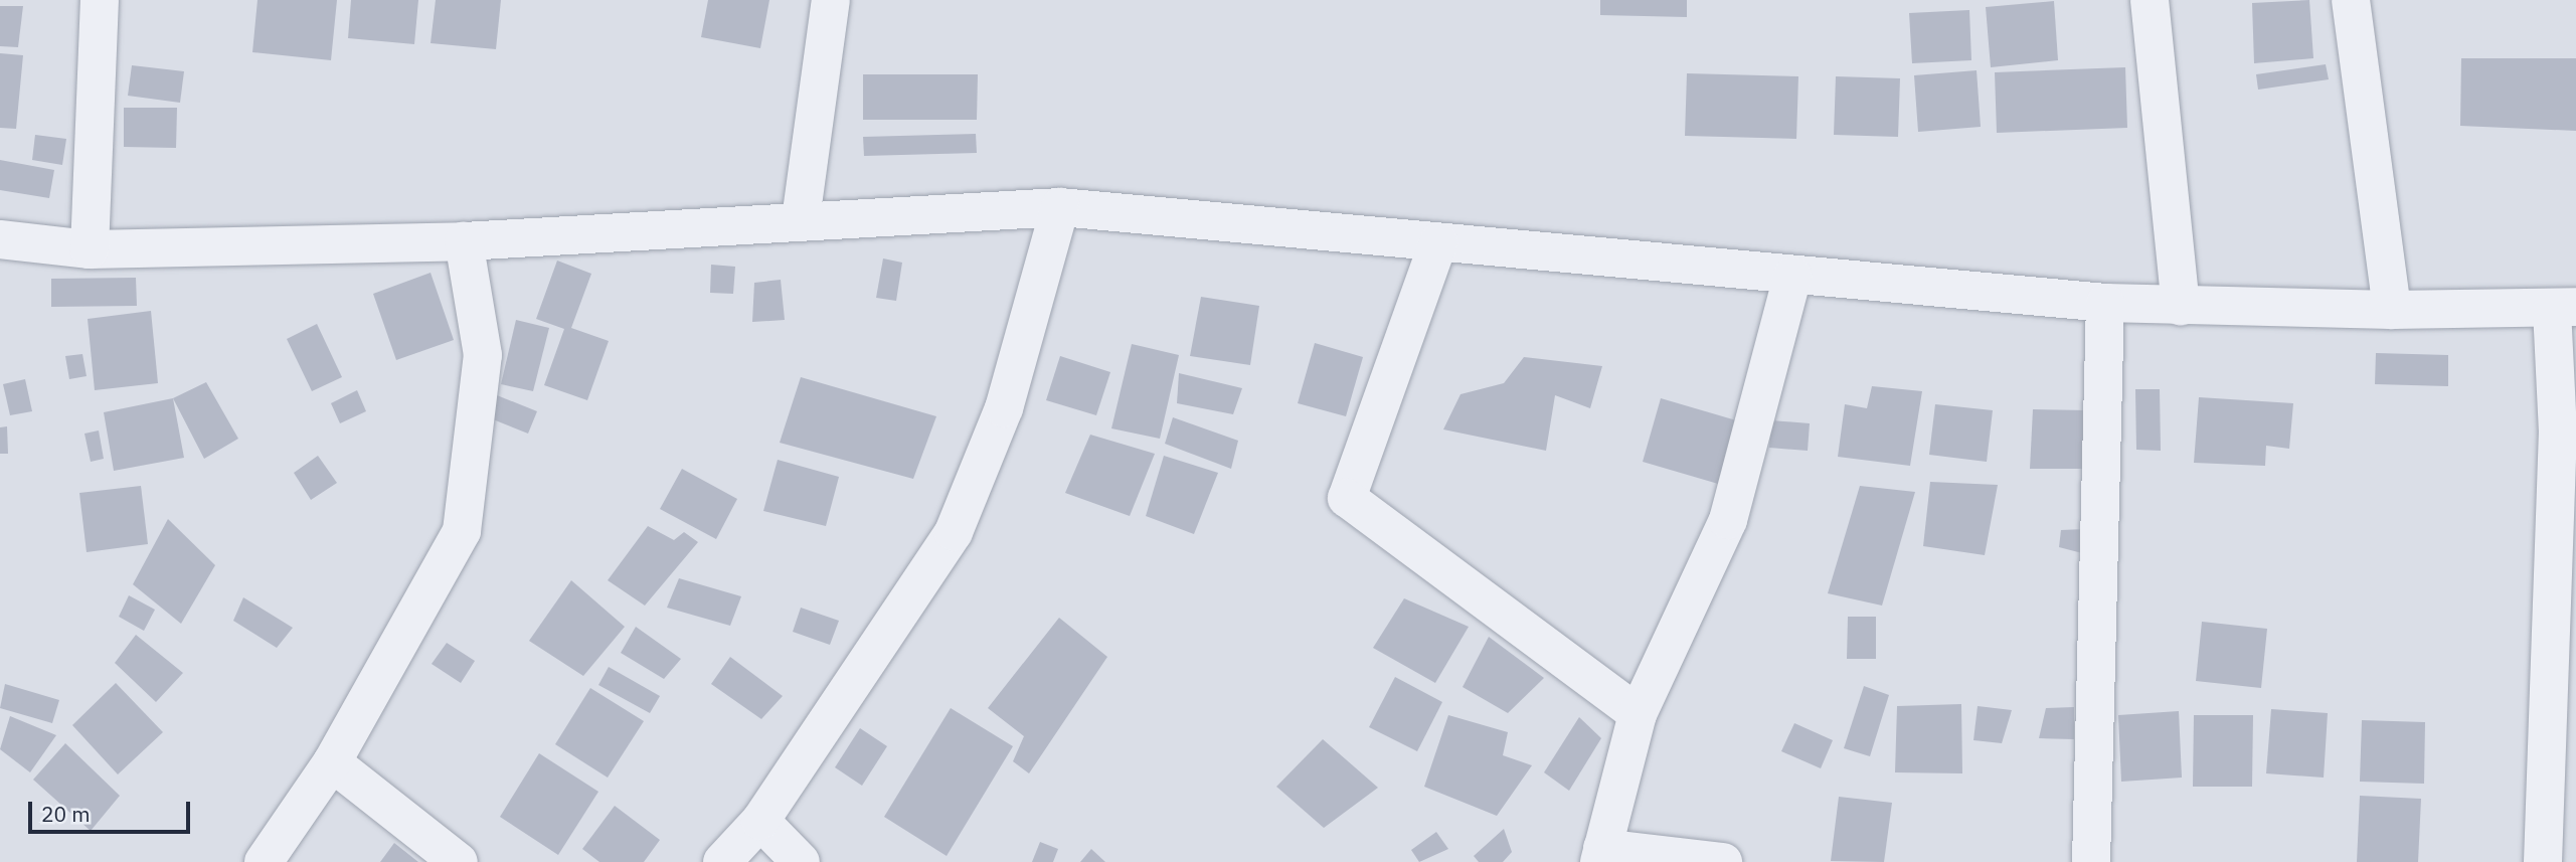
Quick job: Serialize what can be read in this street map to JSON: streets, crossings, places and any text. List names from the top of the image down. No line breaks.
{"scale_bar":"20 m"}
